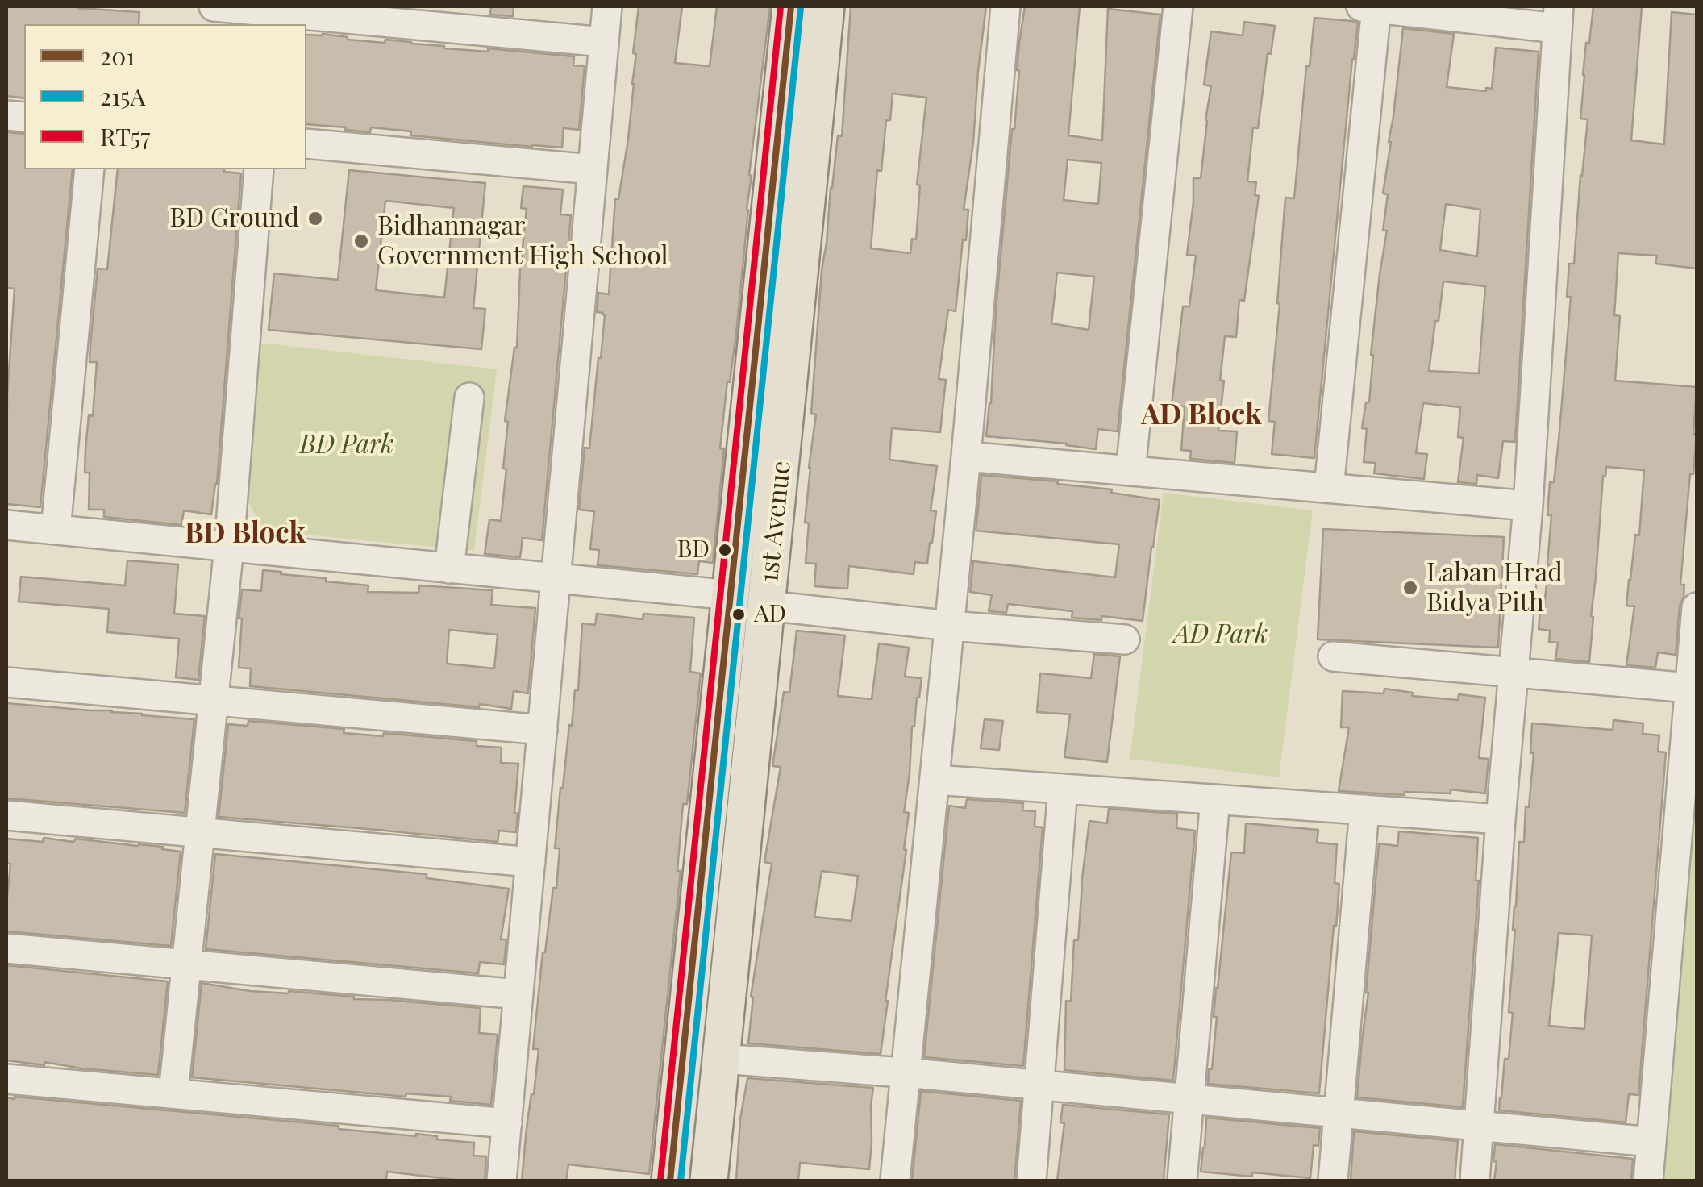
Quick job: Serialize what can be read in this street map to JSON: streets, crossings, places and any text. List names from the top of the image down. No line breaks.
{"streets":{"main road":["1st Avenue"]},"districts":["AD Block","BD Block"],"parks":["BD Park","AD Park"],"places":["BD Ground","Bidhannagar Government High School","BD","Laban Hrad Bidya Pith","AD"],"lines":["transit line 201","transit line RT57","transit line 215A"],"legend":["201","215A","RT57"]}
